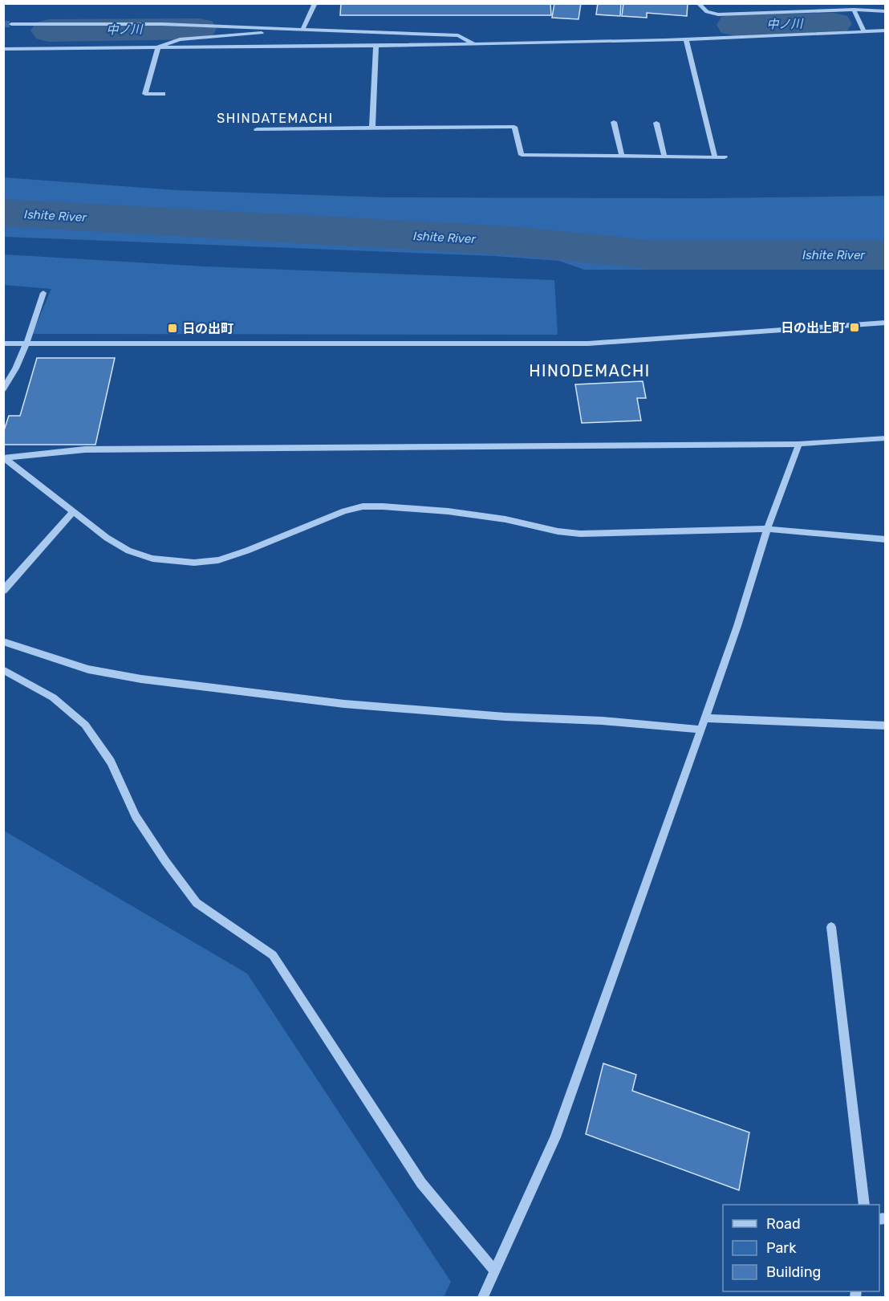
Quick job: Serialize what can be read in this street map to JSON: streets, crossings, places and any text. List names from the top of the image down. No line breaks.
{"districts":["SHINDATEMACHI","HINODEMACHI"],"water":["中ノ川","Ishite River"],"places":{"transit":["日の出上町","日の出町"]},"legend":["Road","Park","Building"]}
